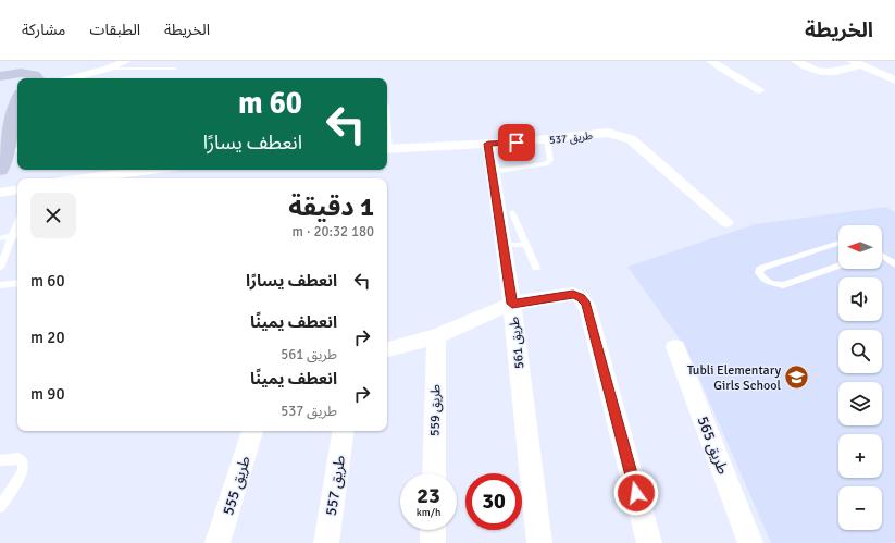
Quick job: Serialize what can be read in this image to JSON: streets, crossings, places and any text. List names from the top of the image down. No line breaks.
{"streets":{"street":["طريق 537","طريق 561","طريق 559","طريق 565","طريق 555","طريق 557"]},"crossings":[["طريق 537","طريق 561"]],"places":{"school or university":["Tubli Elementary Girls School"]},"north":"left","page":{"header":"الخريطة","nav":["الخريطة","الطبقات","مشاركة"],"turn":["60 m","انعطف يسارًا"],"heading":["1 دقيقة","180 m · 20:32"],"map_buttons":["+","−"],"list":[{"name":"انعطف يسارًا","value":"60 m"},{"name":"انعطف يمينًا","note":"طريق 561","value":"20 m"},{"name":"انعطف يمينًا","note":"طريق 537","value":"90 m"}],"speed":"23 km/h","limit":"30"}}
